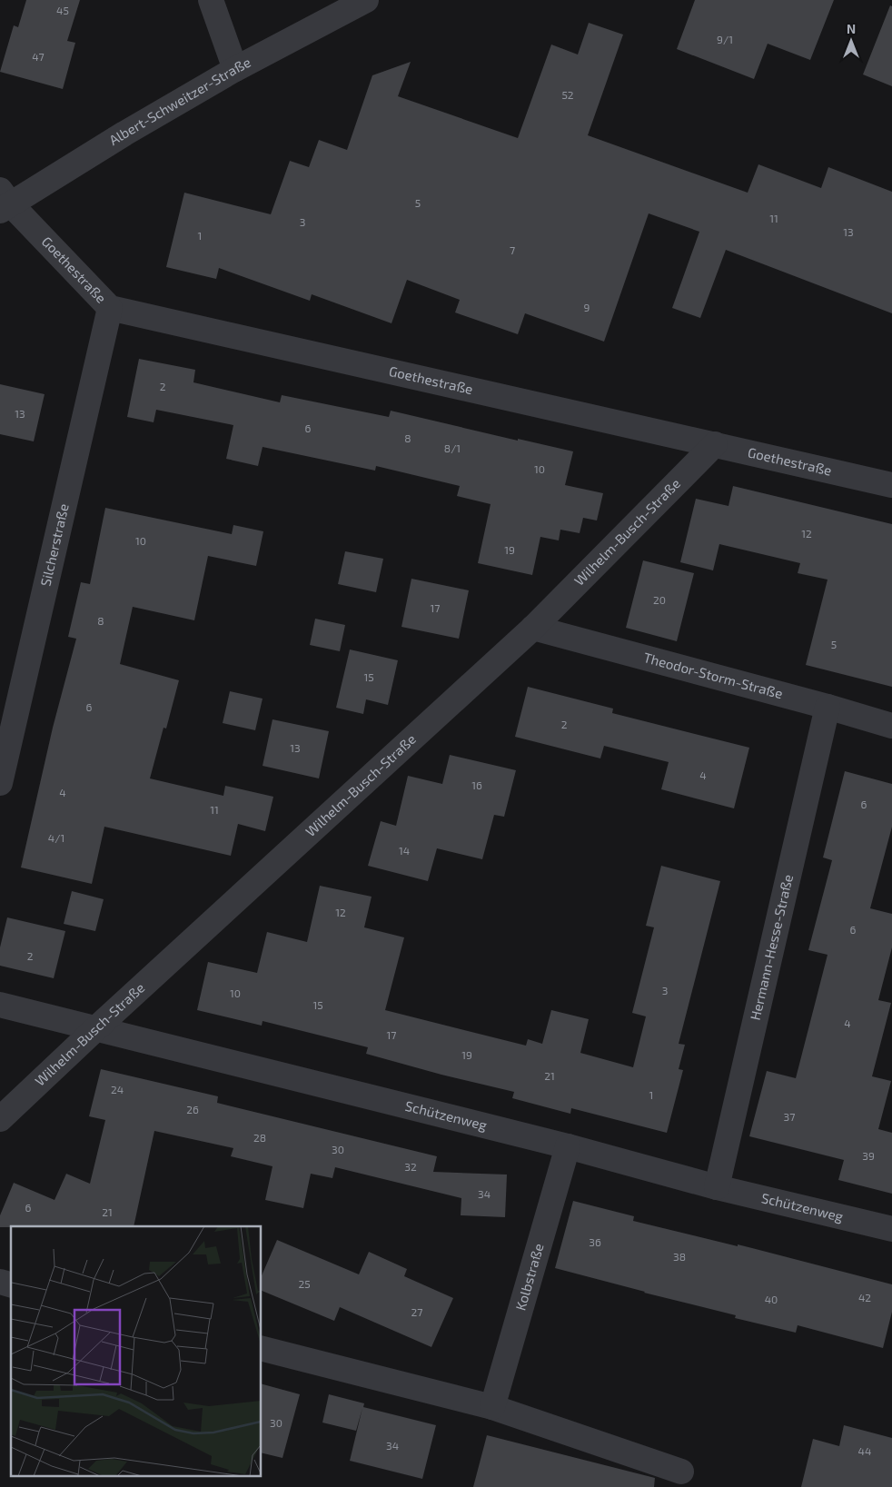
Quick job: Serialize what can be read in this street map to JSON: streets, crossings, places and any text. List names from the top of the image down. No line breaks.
{"streets":{"street":["Albert-Schweitzer-Straße","Goethestraße","Wilhelm-Busch-Straße","Silcherstraße","Theodor-Storm-Straße","Hermann-Hesse-Straße","Schützenweg","Kolbstraße"]},"crossings":[["Albert-Schweitzer-Straße","Goethestraße"],["Goethestraße","Wilhelm-Busch-Straße"],["Goethestraße","Silcherstraße"],["Wilhelm-Busch-Straße","Theodor-Storm-Straße"],["Wilhelm-Busch-Straße","Schützenweg"],["Theodor-Storm-Straße","Hermann-Hesse-Straße"],["Hermann-Hesse-Straße","Schützenweg"],["Schützenweg","Kolbstraße"]],"house_numbers":["45","9/1","47","52","5","11","3","13","1","7","9","2","13","6","8","8/1","10","12","10","19","20","17","8","5","15","6","2","13","4","16","4","6","11","4/1","14","12","6","2","3","10","15","4","17","19","21","24","1","26","37","28","30","39","32","34","6","21","36","38","25","42","40","27","30","34","44"],"north":"top"}
